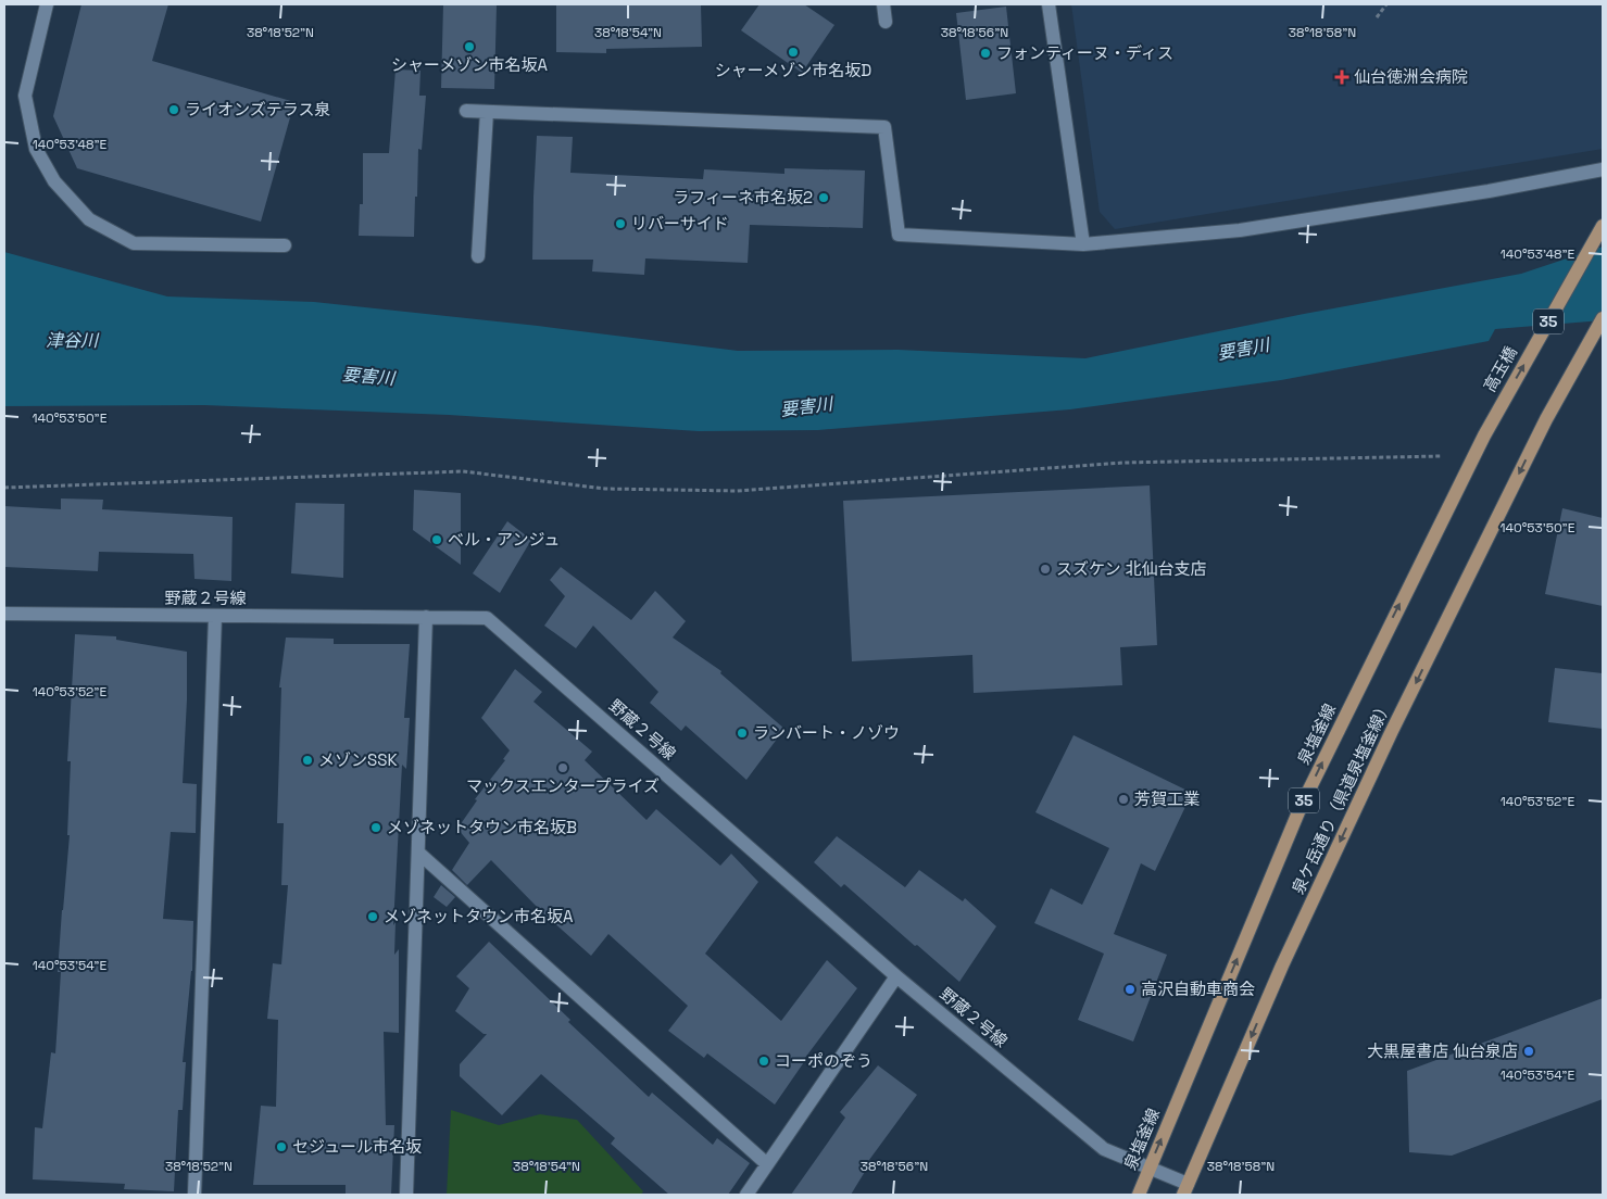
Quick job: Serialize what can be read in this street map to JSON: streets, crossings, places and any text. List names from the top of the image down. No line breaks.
{"streets":{"main road":["35","高玉橋","泉塩釜線","泉ケ岳通り（県道泉塩釜線）"],"street":["野蔵２号線"]},"crossings":[["高玉橋","泉塩釜線"],["野蔵２号線","泉塩釜線"],["野蔵２号線","泉ケ岳通り（県道泉塩釜線）"]],"one_way":["高玉橋","泉塩釜線","泉ケ岳通り（県道泉塩釜線）"],"water":["津谷川","要害川"],"places":{"other":["シャーメゾン市名坂A","シャーメゾン市名坂D","フォンティーヌ・ディス","ライオンズテラス泉","ラフィーネ市名坂2","リバーサイド","ベル・アンジュ","スズケン 北仙台支店","ランバート・ノゾウ","メゾンSSK","マックスエンタープライズ","芳賀工業","メゾネットタウン市名坂B","メゾネットタウン市名坂A","高沢自動車商会","大黒屋書店 仙台泉店","コーポのぞう","セジュール市名坂"],"health":["仙台徳洲会病院"]},"coordinates":["38°18'52\"N","38°18'54\"N","38°18'56\"N","38°18'58\"N","140°53'48\"E","140°53'50\"E","140°53'52\"E","140°53'54\"E"]}
